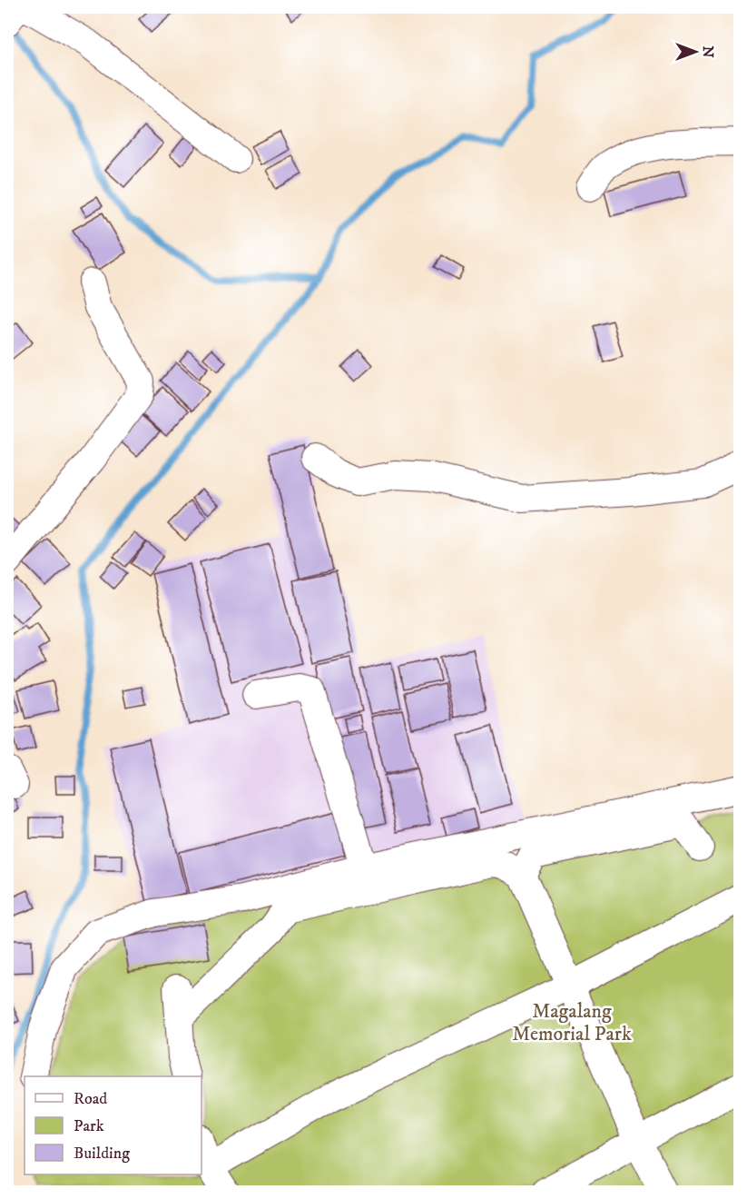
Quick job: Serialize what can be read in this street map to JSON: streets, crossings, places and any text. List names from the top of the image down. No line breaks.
{"parks":["Magalang Memorial Park"],"legend":["Road","Park","Building"],"north":"right"}
